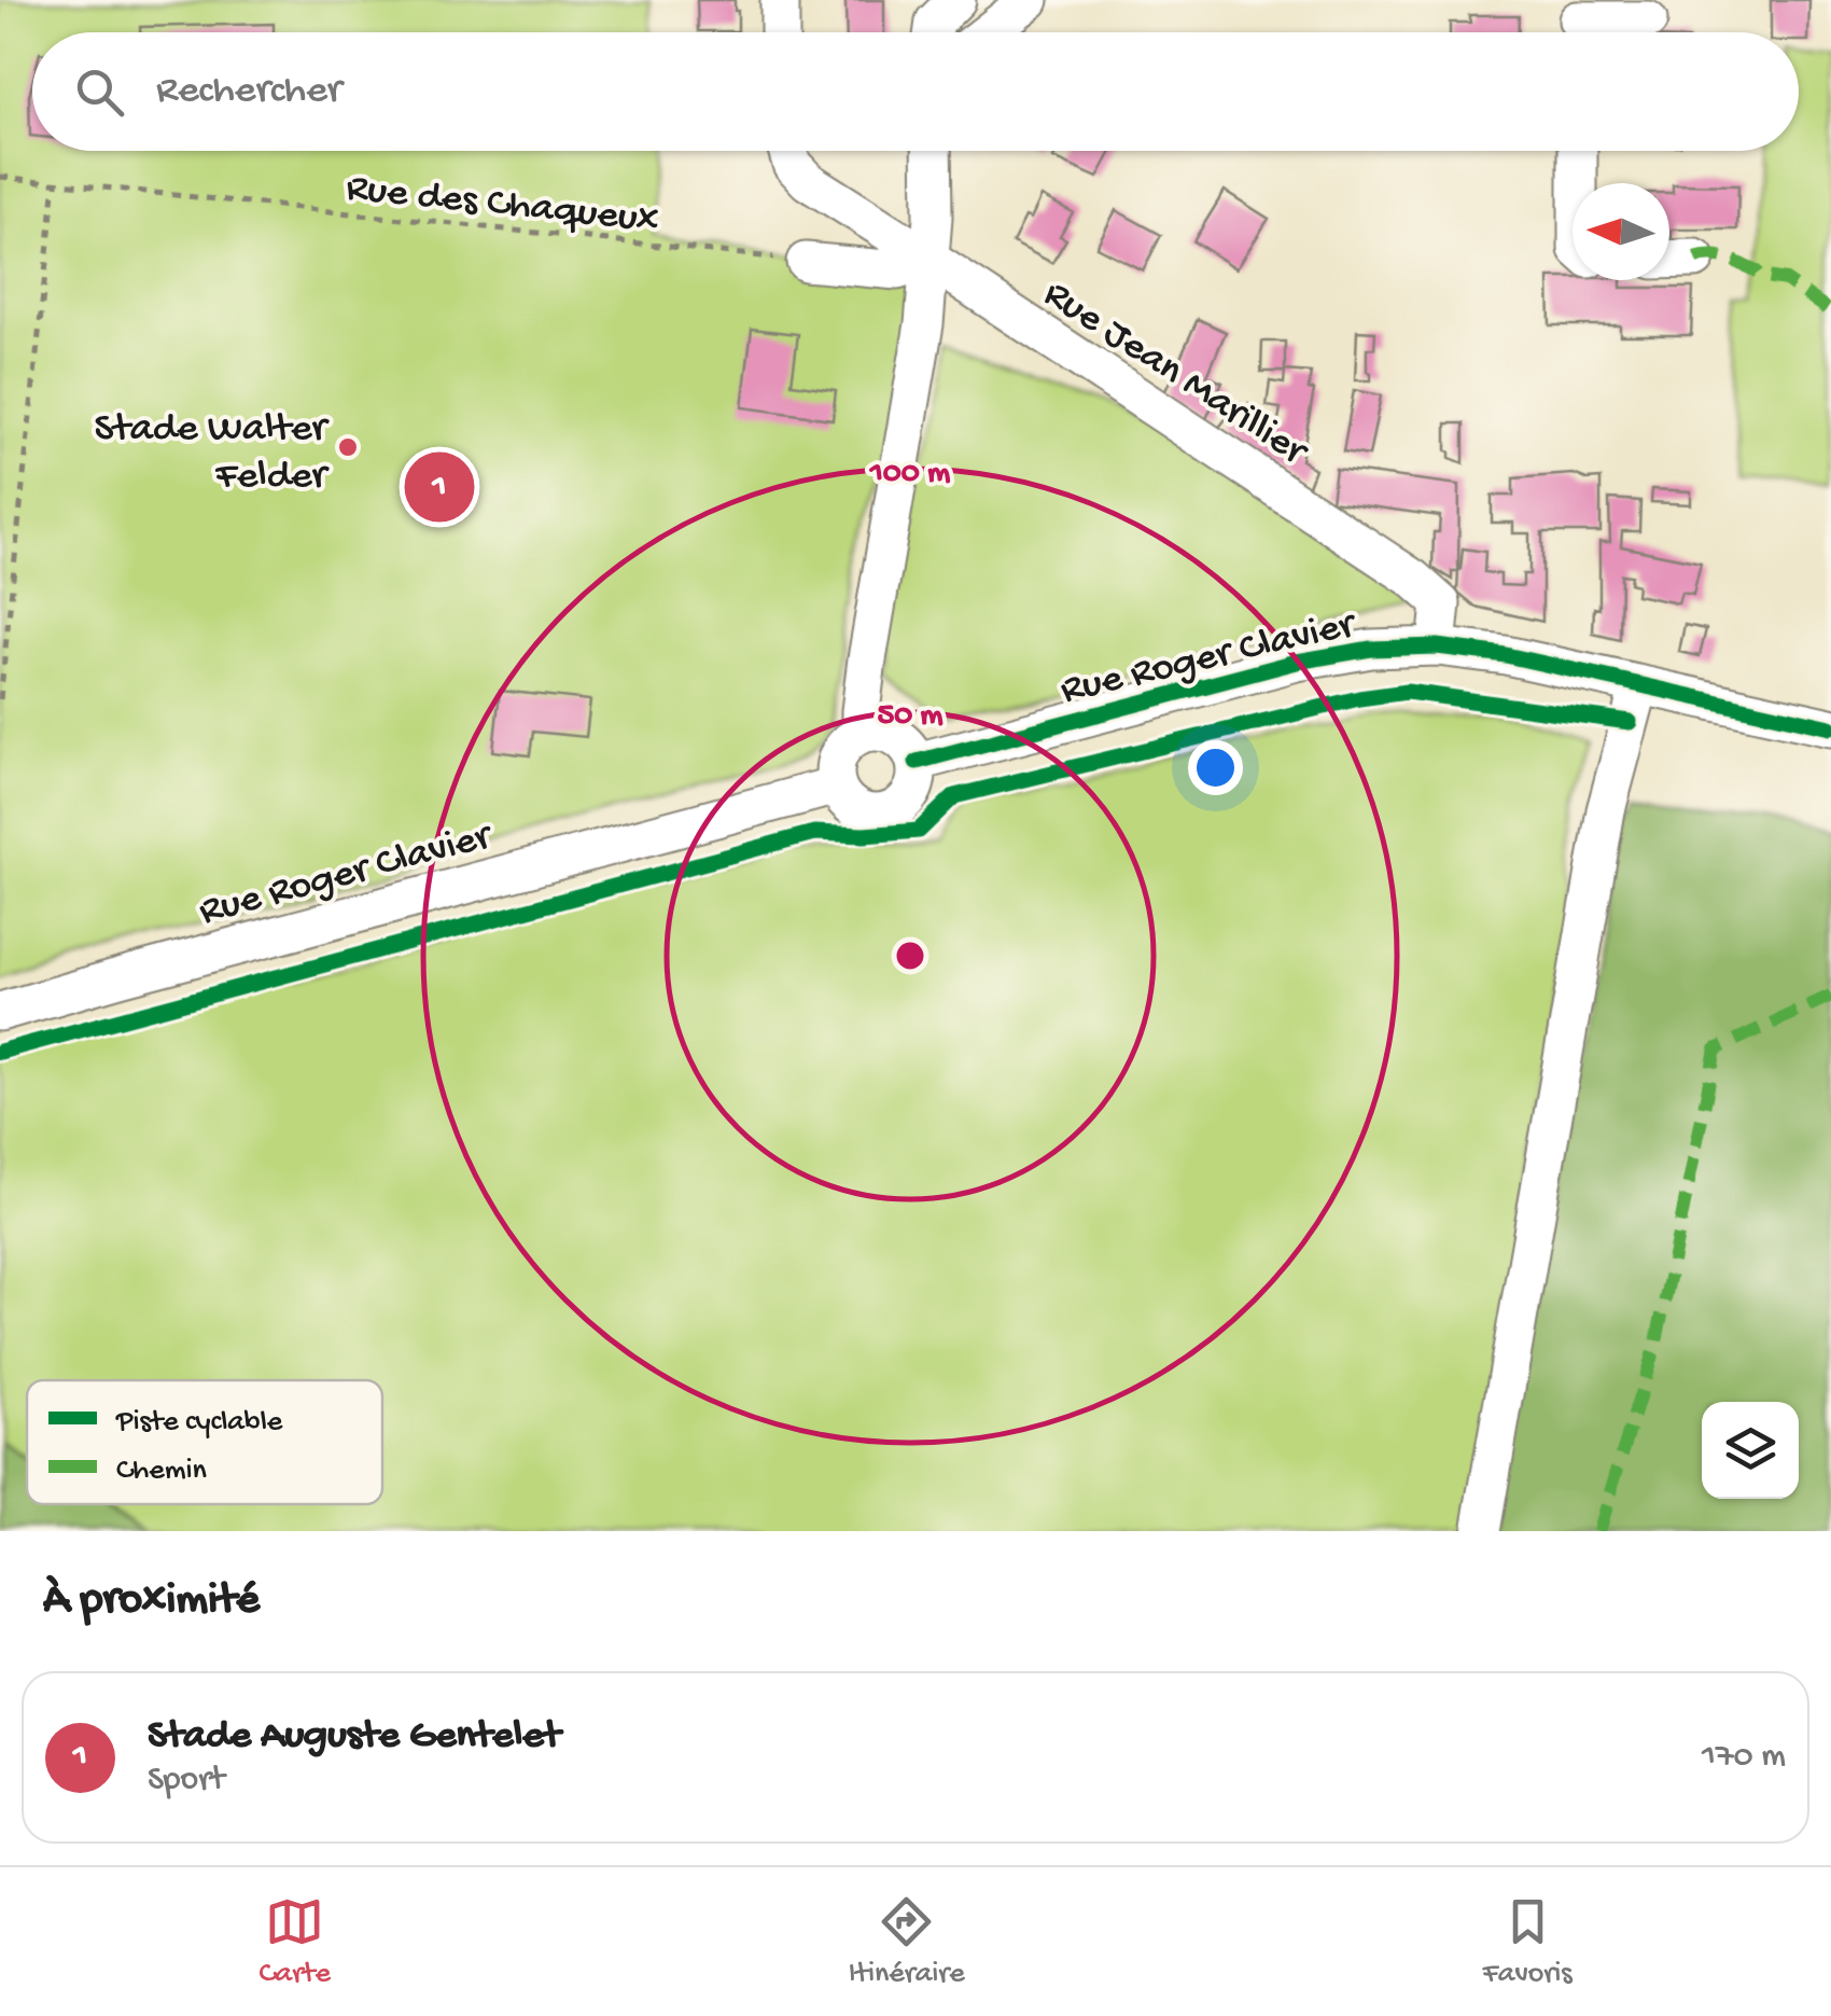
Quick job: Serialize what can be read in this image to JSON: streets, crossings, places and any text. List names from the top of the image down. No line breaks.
{"streets":{"street":["Rue Jean Marillier","Rue Roger Clavier"],"path":["Rue des Chaqueux"]},"crossings":[["Rue Jean Marillier","Rue Roger Clavier"]],"places":["Stade Walter Felder"],"legend":["Piste cyclable","Chemin"],"north":"left","page":{"search":"Rechercher","pins":"1","heading":"À proximité","list":[{"mark":"1","name":"Stade Auguste Gentelet","note":"Sport","value":"170 m"}],"nav":["Carte","Itinéraire","Favoris"]},"rings":["100 m","50 m"]}
